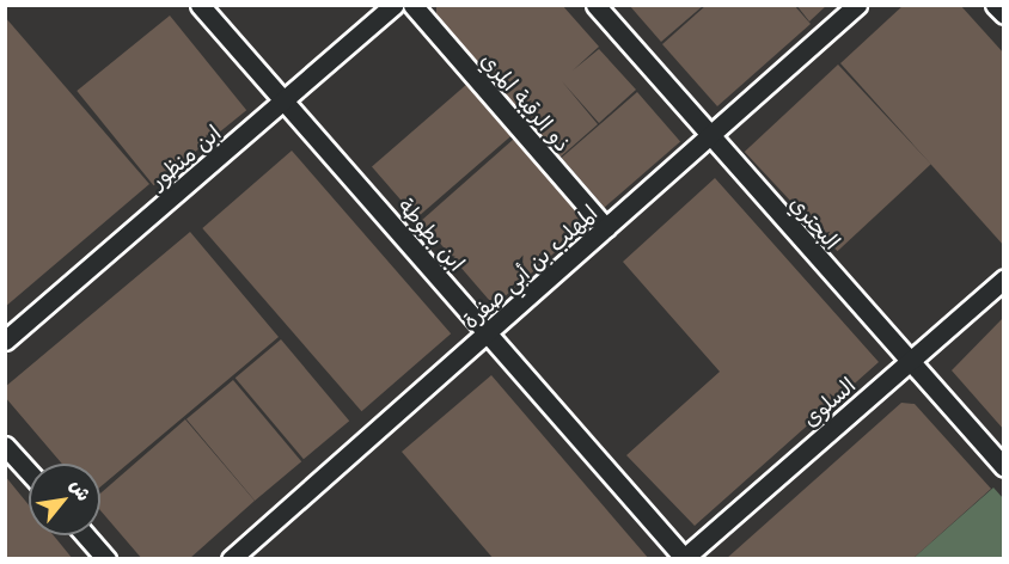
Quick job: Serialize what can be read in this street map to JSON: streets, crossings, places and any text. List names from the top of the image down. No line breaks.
{"streets":{"street":["ذو الرقبة المري","ابن منظور","البحتري","ابن بطوطة","المهلب بن أبي صفرة","السلوى"]},"crossings":[["ذو الرقبة المري","المهلب بن أبي صفرة"],["ابن منظور","ابن بطوطة"],["البحتري","المهلب بن أبي صفرة"],["البحتري","السلوى"],["ابن بطوطة","المهلب بن أبي صفرة"],["ابن بطوطة","السلوى"]],"north":"top right"}
